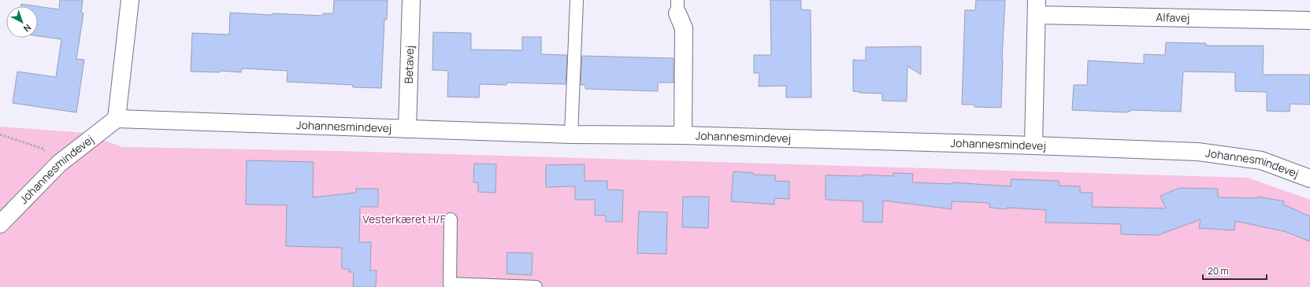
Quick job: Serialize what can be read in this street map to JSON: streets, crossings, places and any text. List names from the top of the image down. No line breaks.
{"streets":{"street":["Alfavej","Betavej","Johannesmindevej"]},"crossings":[["Alfavej","Johannesmindevej"],["Betavej","Johannesmindevej"]],"parks":["Vesterkæret H/F"],"scale_bar":"20 m","north":"bottom right"}
